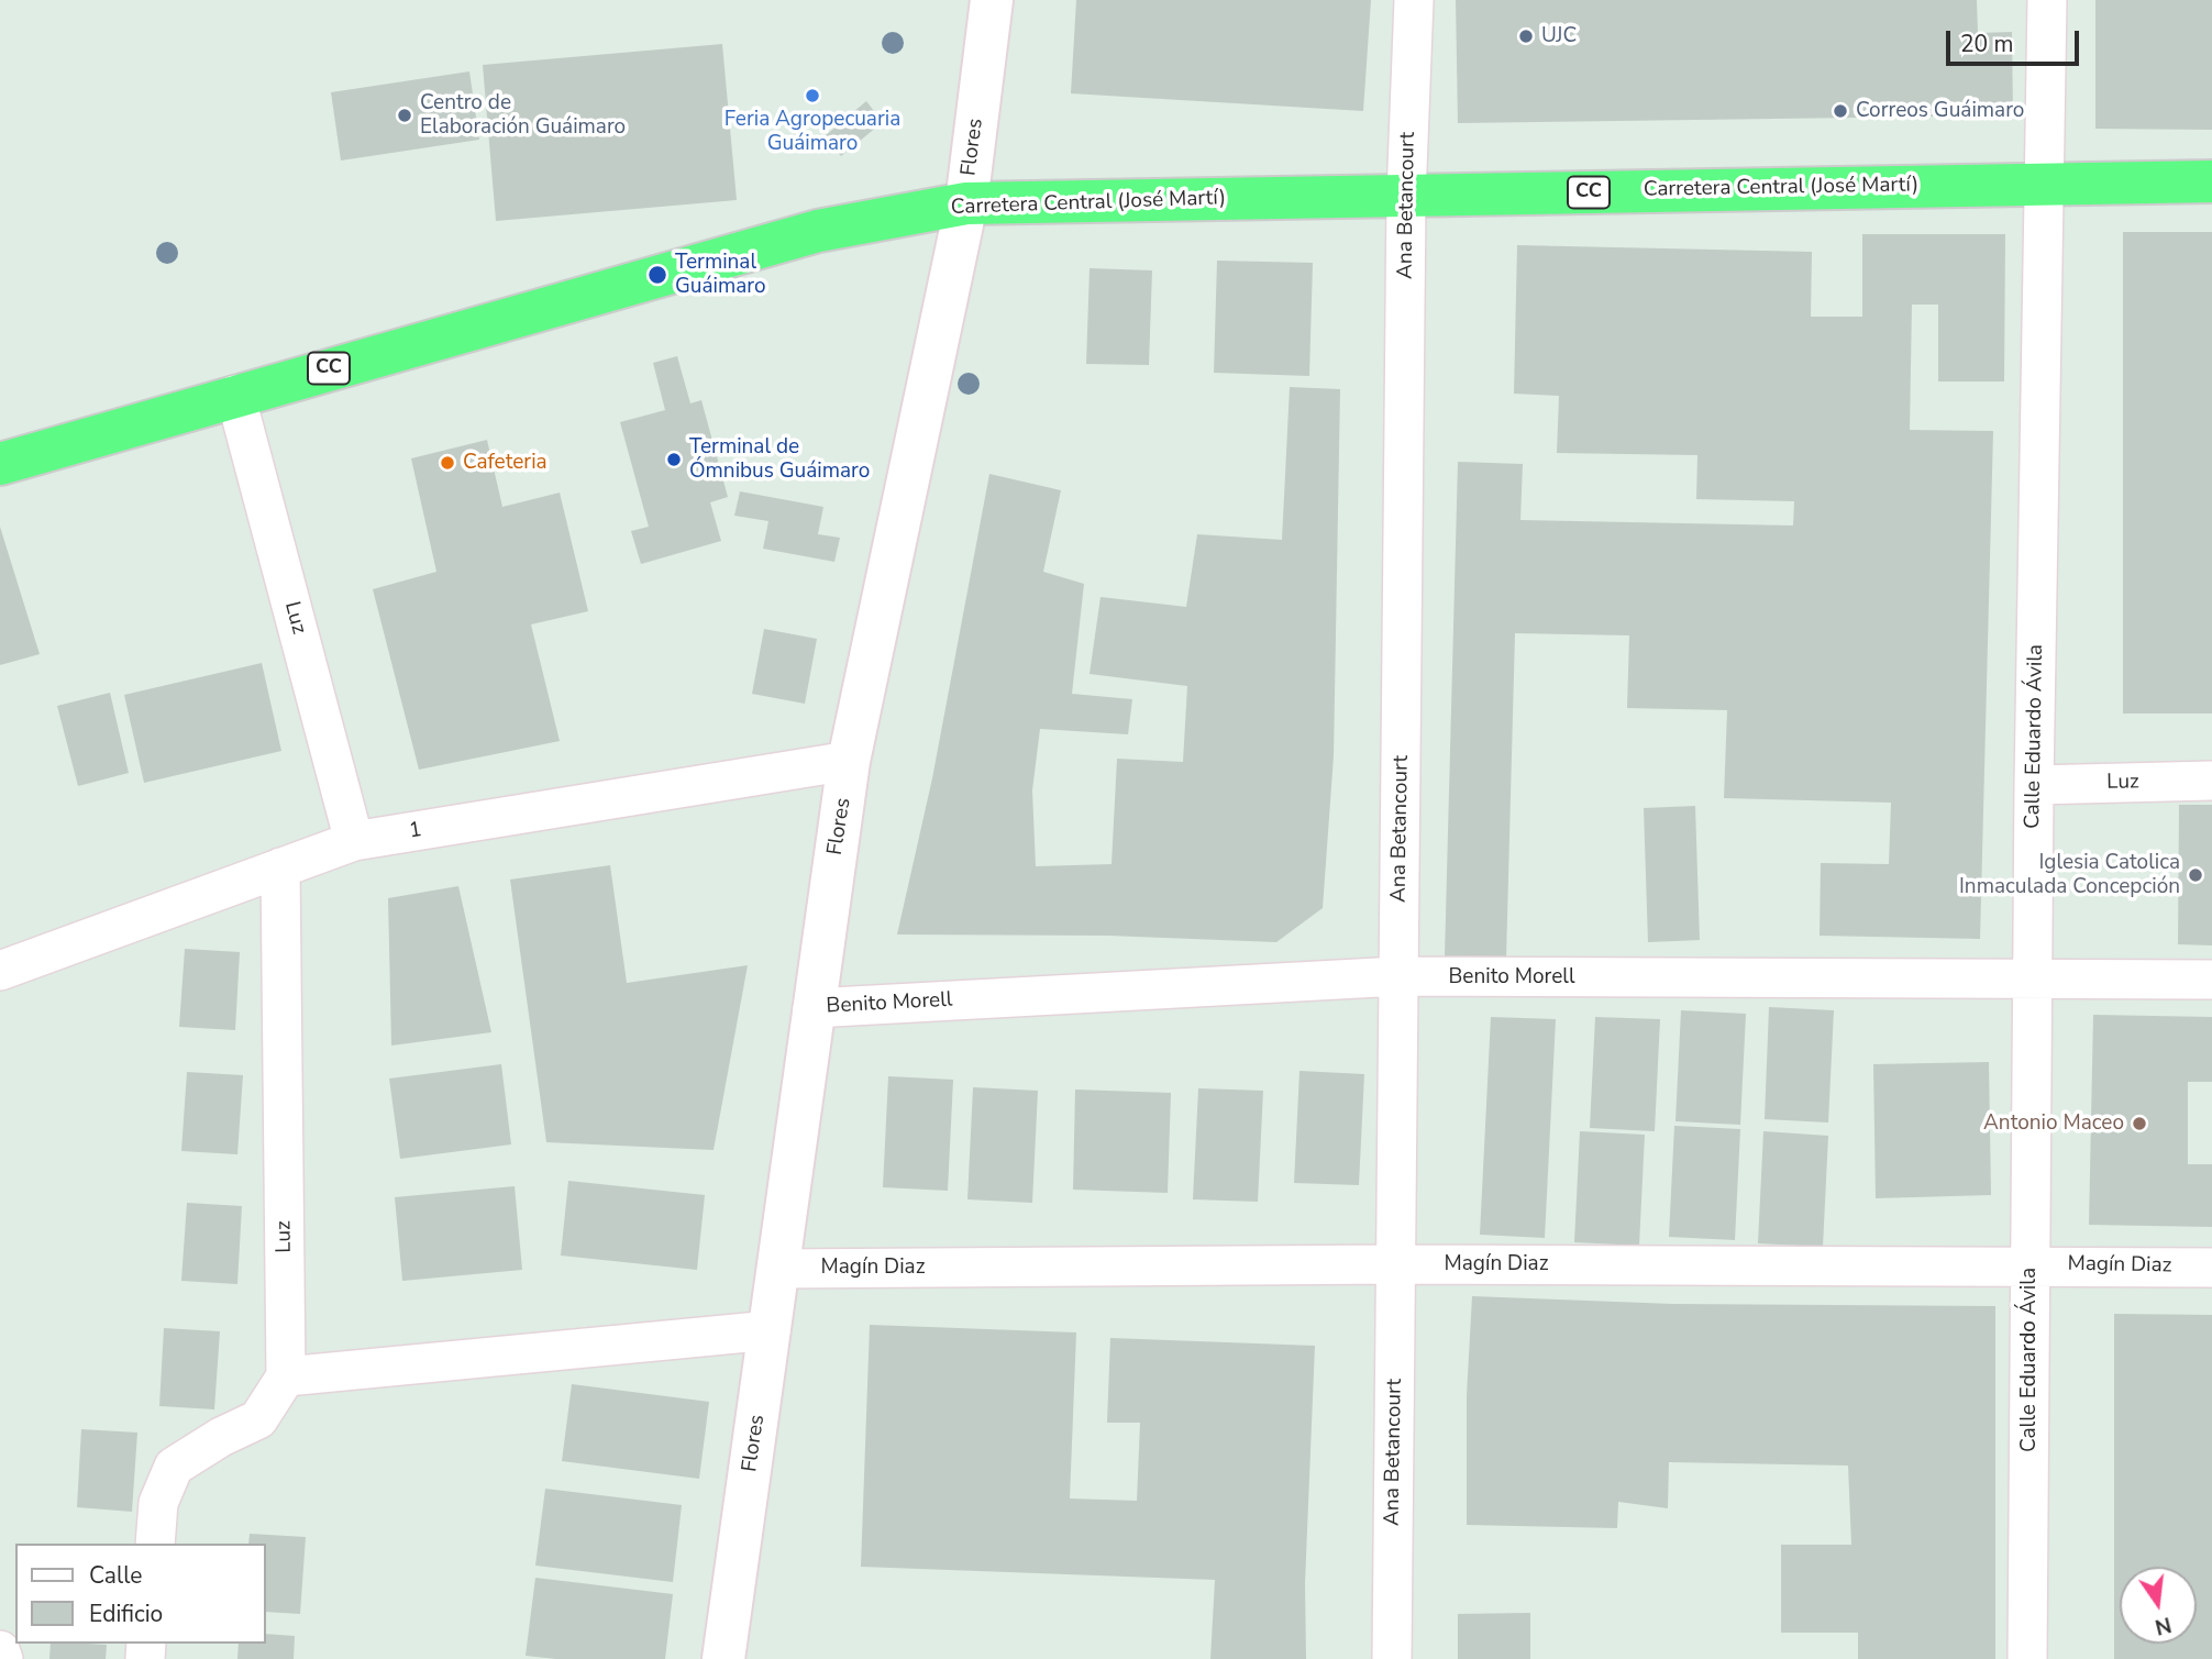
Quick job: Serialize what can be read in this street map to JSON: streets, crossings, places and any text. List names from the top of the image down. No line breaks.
{"streets":{"highway":["Carretera Central (José Martí)","CC"],"street":["Flores","Ana Betancourt","Luz","Calle Eduardo Ávila","1","Benito Morell","Magín Diaz"]},"crossings":[["Flores","Carretera Central (José Martí)"],["Flores","1"],["Flores","Benito Morell"],["Flores","Magín Diaz"],["Carretera Central (José Martí)","Ana Betancourt"],["Carretera Central (José Martí)","Luz"],["Carretera Central (José Martí)","Calle Eduardo Ávila"],["Ana Betancourt","Benito Morell"],["Ana Betancourt","Magín Diaz"],["Luz","Calle Eduardo Ávila"],["Luz","1"],["Calle Eduardo Ávila","Benito Morell"],["Calle Eduardo Ávila","Magín Diaz"]],"places":["UJC","Feria Agropecuaria Guáimaro","Correos Guáimaro","Centro de Elaboración Guáimaro","Terminal Guáimaro","Terminal de Ómnibus Guáimaro","Cafeteria","Iglesia Catolica Inmaculada Concepción","Antonio Maceo"],"legend":["Calle","Edificio"],"scale_bar":"20 m","north":"bottom"}
